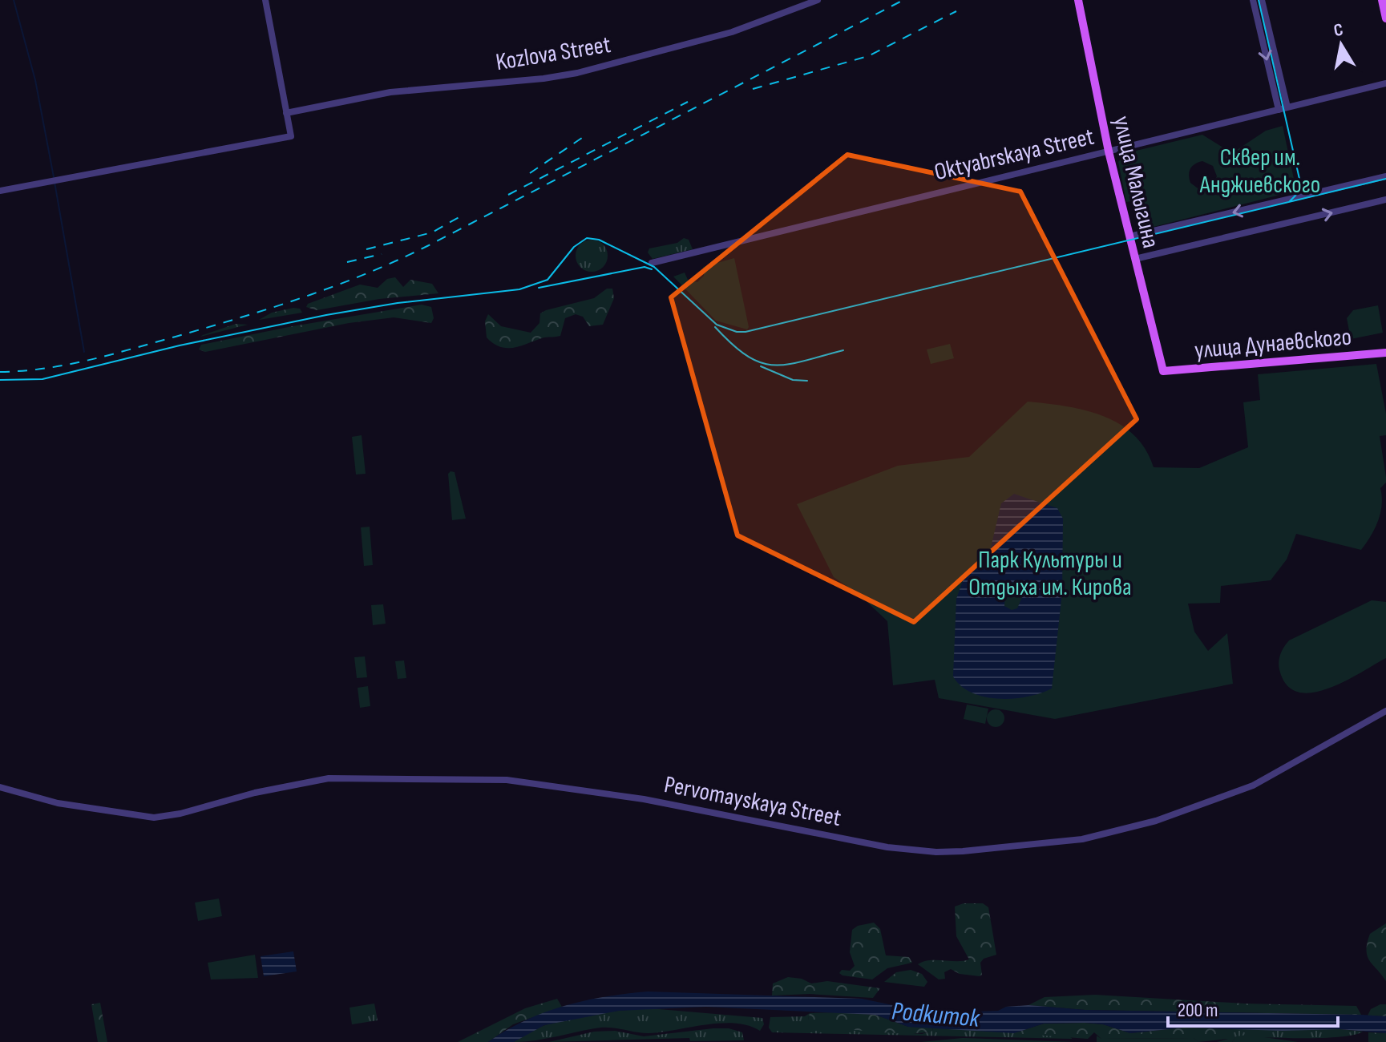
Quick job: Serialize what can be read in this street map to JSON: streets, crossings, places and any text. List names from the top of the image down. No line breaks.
{"streets":{"main road":["улица Малыгина","улица Дунаевского"],"street":["Kozlova Street","Oktyabrskaya Street","Pervomayskaya Street"]},"crossings":[["Oktyabrskaya Street","улица Малыгина"],["улица Малыгина","улица Дунаевского"]],"water":["Podkumok"],"parks":["Сквер им. Анджиевского","Парк Культуры и Отдыха им. Кирова"],"scale_bar":"200 m","north":"top"}
